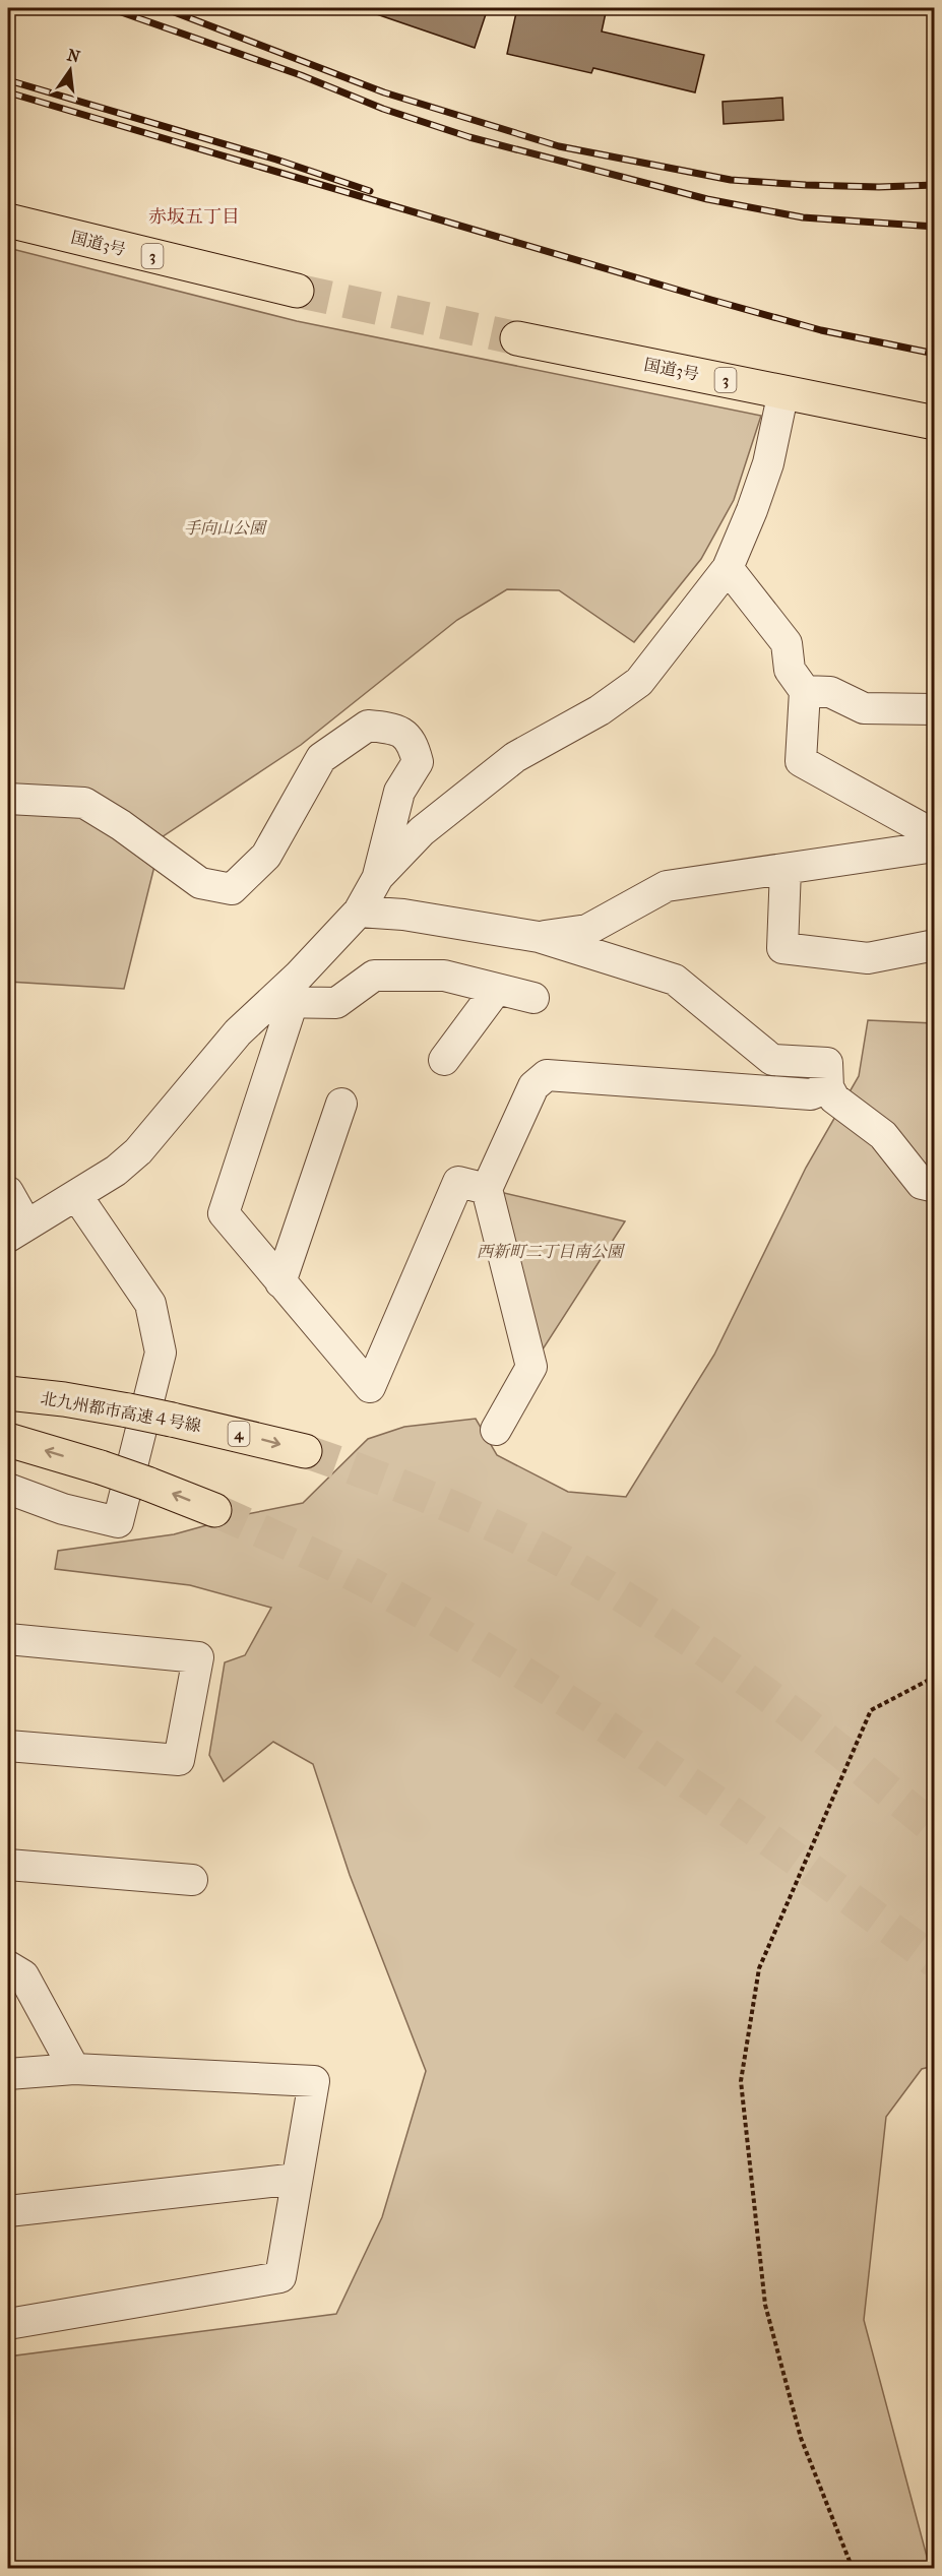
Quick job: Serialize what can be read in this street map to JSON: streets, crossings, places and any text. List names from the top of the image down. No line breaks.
{"streets":{"highway":["国道3号","3","北九州都市高速４号線","4"]},"districts":["赤坂五丁目"],"parks":["手向山公園","西新町二丁目南公園"],"north":"top"}
